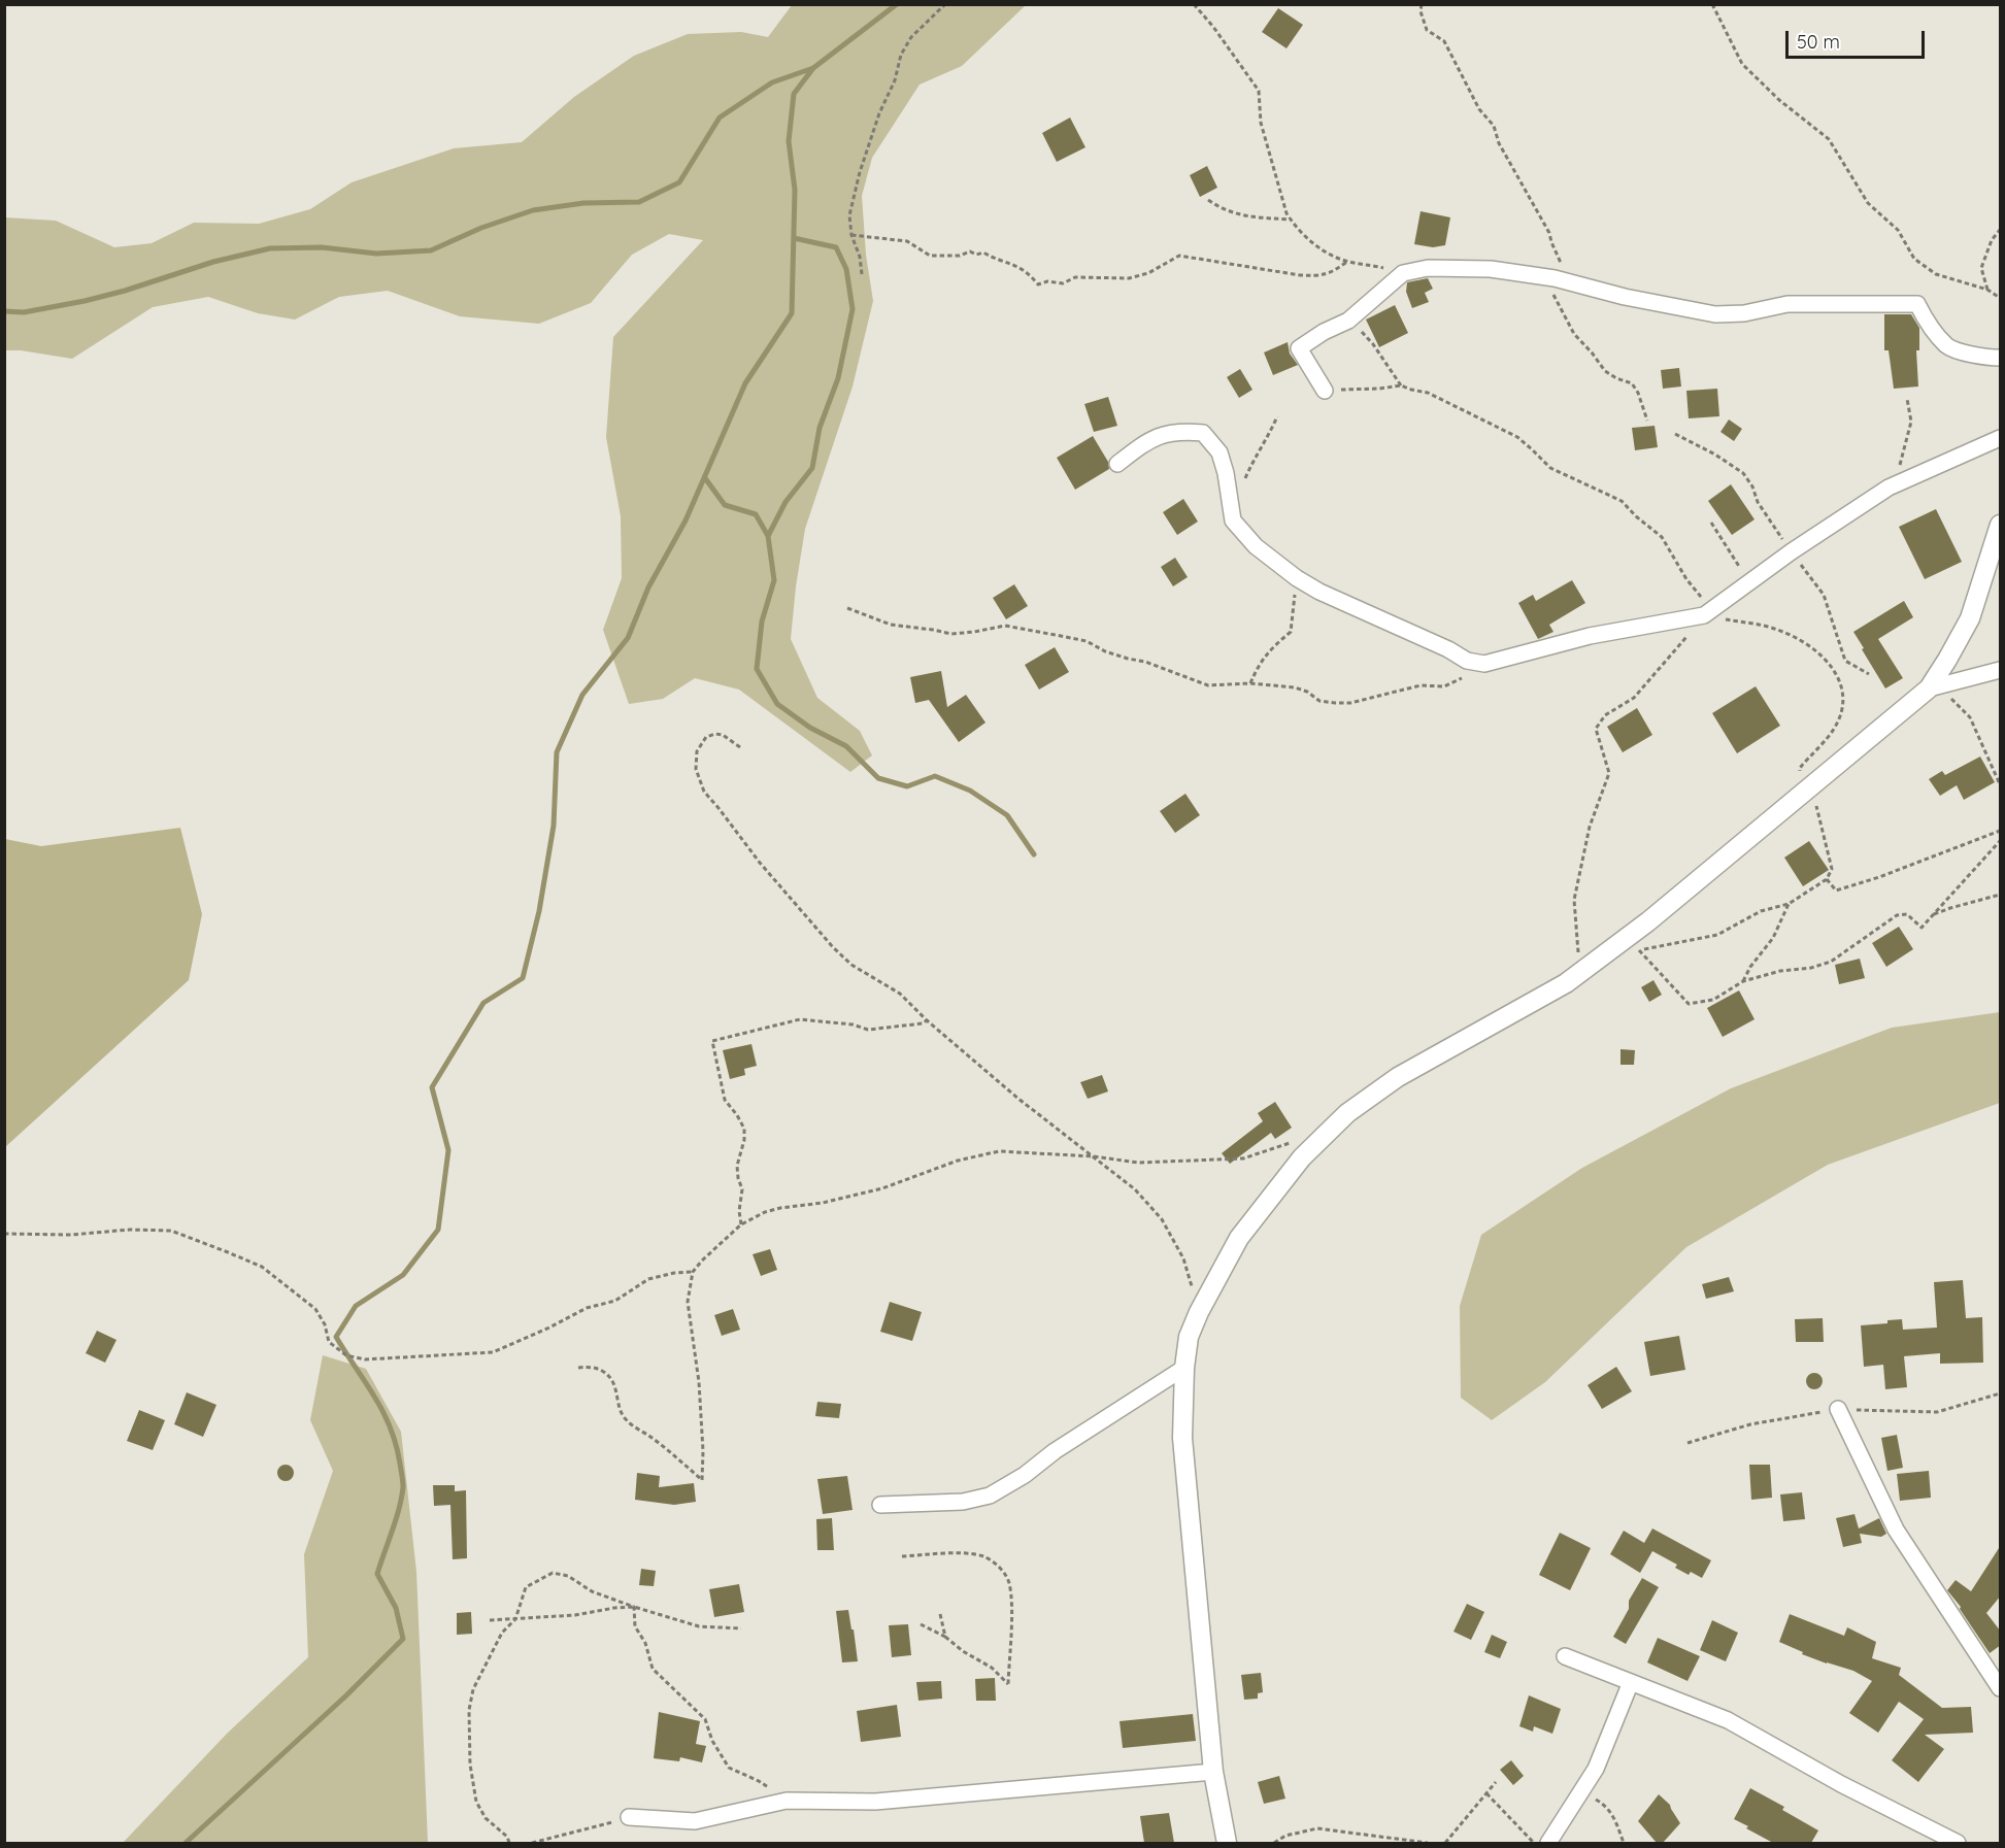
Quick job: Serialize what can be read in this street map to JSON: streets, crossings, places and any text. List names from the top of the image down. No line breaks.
{"scale_bar":"50 m"}
